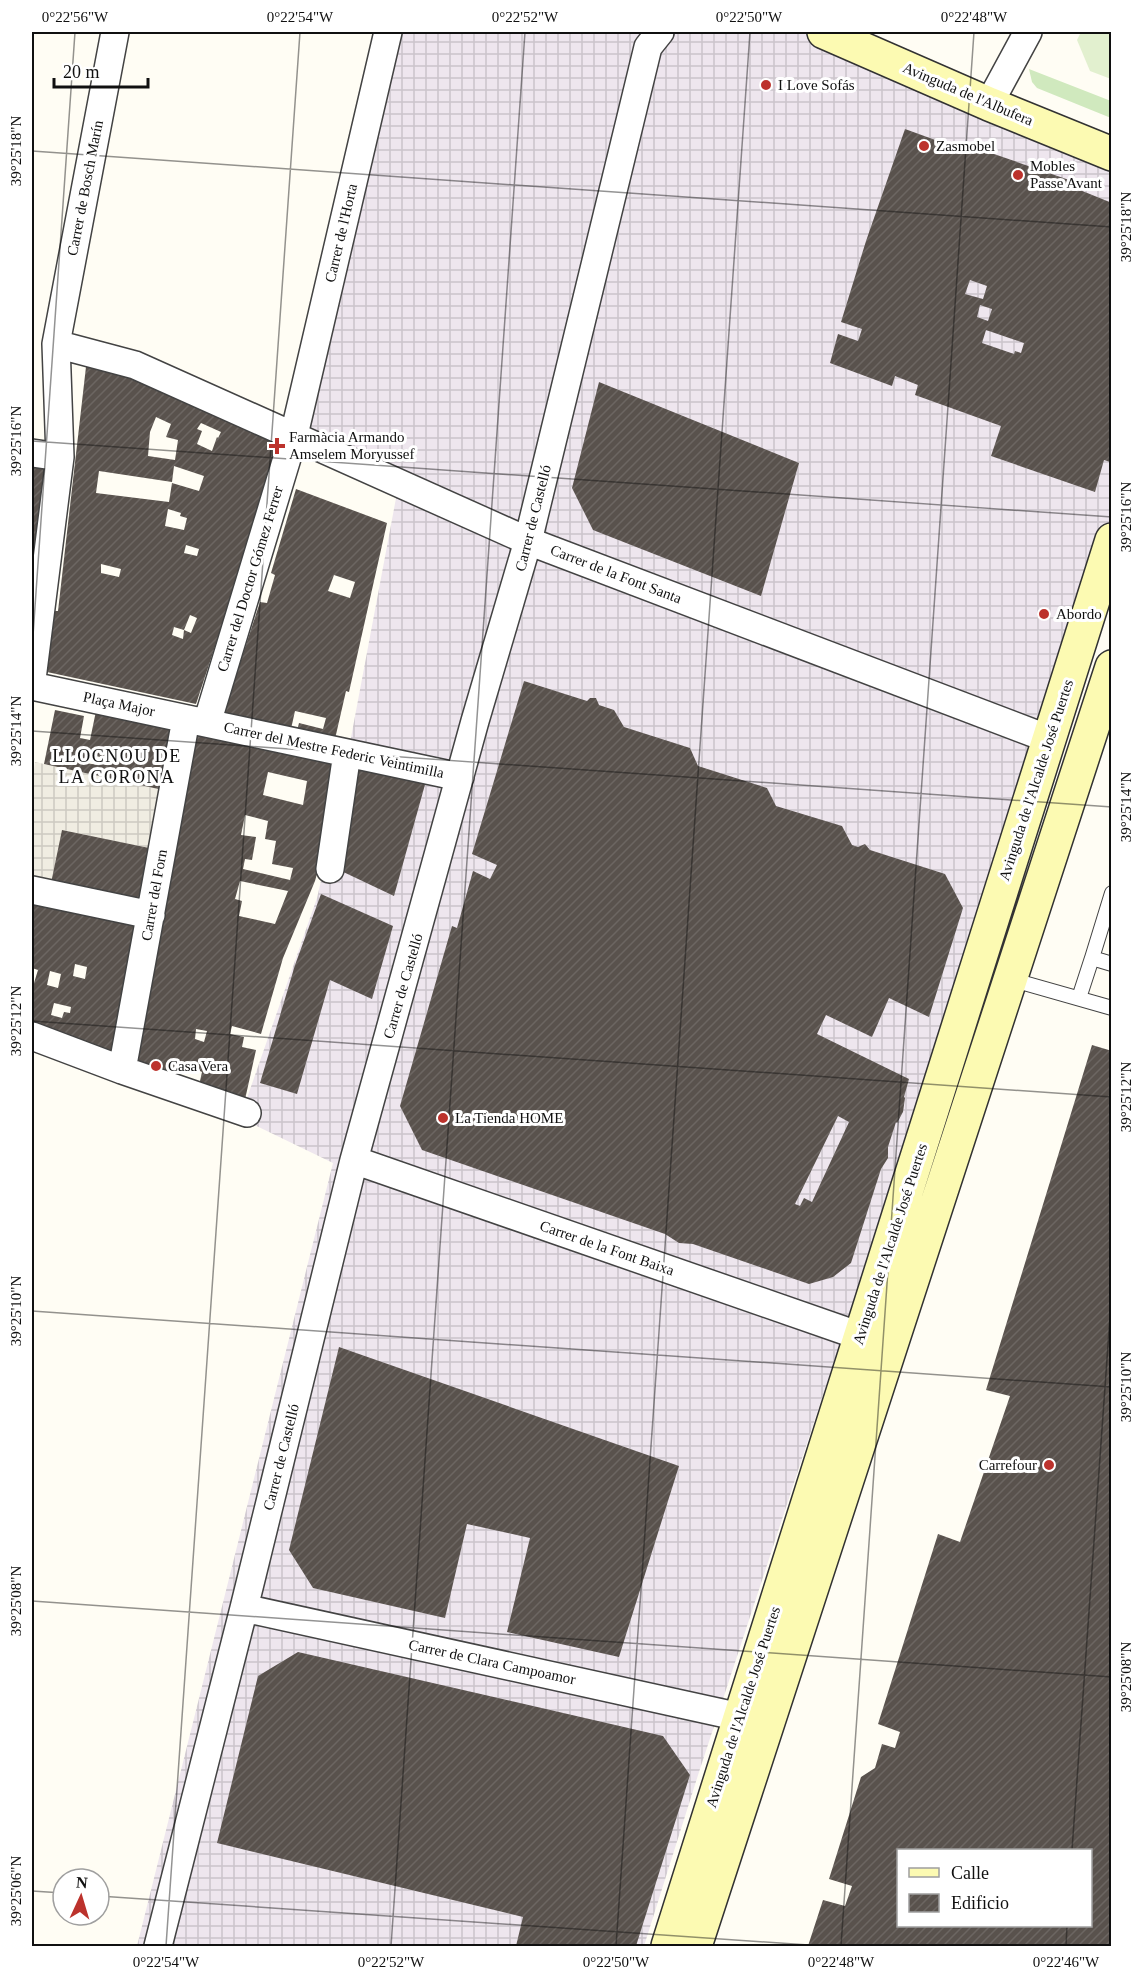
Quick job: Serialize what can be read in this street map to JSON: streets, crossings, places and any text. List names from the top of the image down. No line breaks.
{"streets":{"street":["Avinguda de l'Albufera","Carrer de Bosch Marín","Carrer de l'Horta","Carrer de Castelló","Carrer de la Font Santa","Carrer del Doctor Gómez Ferrer","Plaça Major","Carrer del Mestre Federic Veintimilla","Avinguda de l'Alcalde José Puertes","Carrer del Forn","Carrer de la Font Baixa","Carrer de Clara Campoamor"]},"crossings":[["Carrer de Bosch Marín","Carrer de la Font Santa"],["Carrer de l'Horta","Carrer de la Font Santa"],["Carrer de l'Horta","Carrer del Doctor Gómez Ferrer"],["Carrer de Castelló","Carrer de la Font Santa"],["Carrer de Castelló","Carrer del Mestre Federic Veintimilla"],["Carrer de Castelló","Carrer de la Font Baixa"],["Carrer de Castelló","Carrer de Clara Campoamor"],["Carrer de la Font Santa","Carrer del Doctor Gómez Ferrer"],["Carrer de la Font Santa","Avinguda de l'Alcalde José Puertes"],["Carrer del Doctor Gómez Ferrer","Plaça Major"],["Carrer del Doctor Gómez Ferrer","Carrer del Mestre Federic Veintimilla"],["Carrer del Doctor Gómez Ferrer","Carrer del Forn"],["Plaça Major","Carrer del Mestre Federic Veintimilla"],["Plaça Major","Carrer del Forn"],["Carrer del Mestre Federic Veintimilla","Carrer del Forn"],["Avinguda de l'Alcalde José Puertes","Carrer de la Font Baixa"],["Avinguda de l'Alcalde José Puertes","Carrer de Clara Campoamor"]],"districts":["LLOCNOU DE LA CORONA"],"places":{"other":["I Love Sofás","Zasmobel","Mobles Passe Avant","Abordo","Casa Vera","La Tienda HOME","Carrefour"],"health":["Farmàcia Armando Amselem Moryussef"]},"legend":["Calle","Edificio"],"scale_bar":"20 m","north":"top","coordinates":["0°22'56\"W","0°22'54\"W","0°22'52\"W","0°22'50\"W","0°22'48\"W","39°25'18\"N","39°25'16\"N","39°25'14\"N","39°25'12\"N","39°25'10\"N","39°25'08\"N","39°25'06\"N","0°22'46\"W"]}
